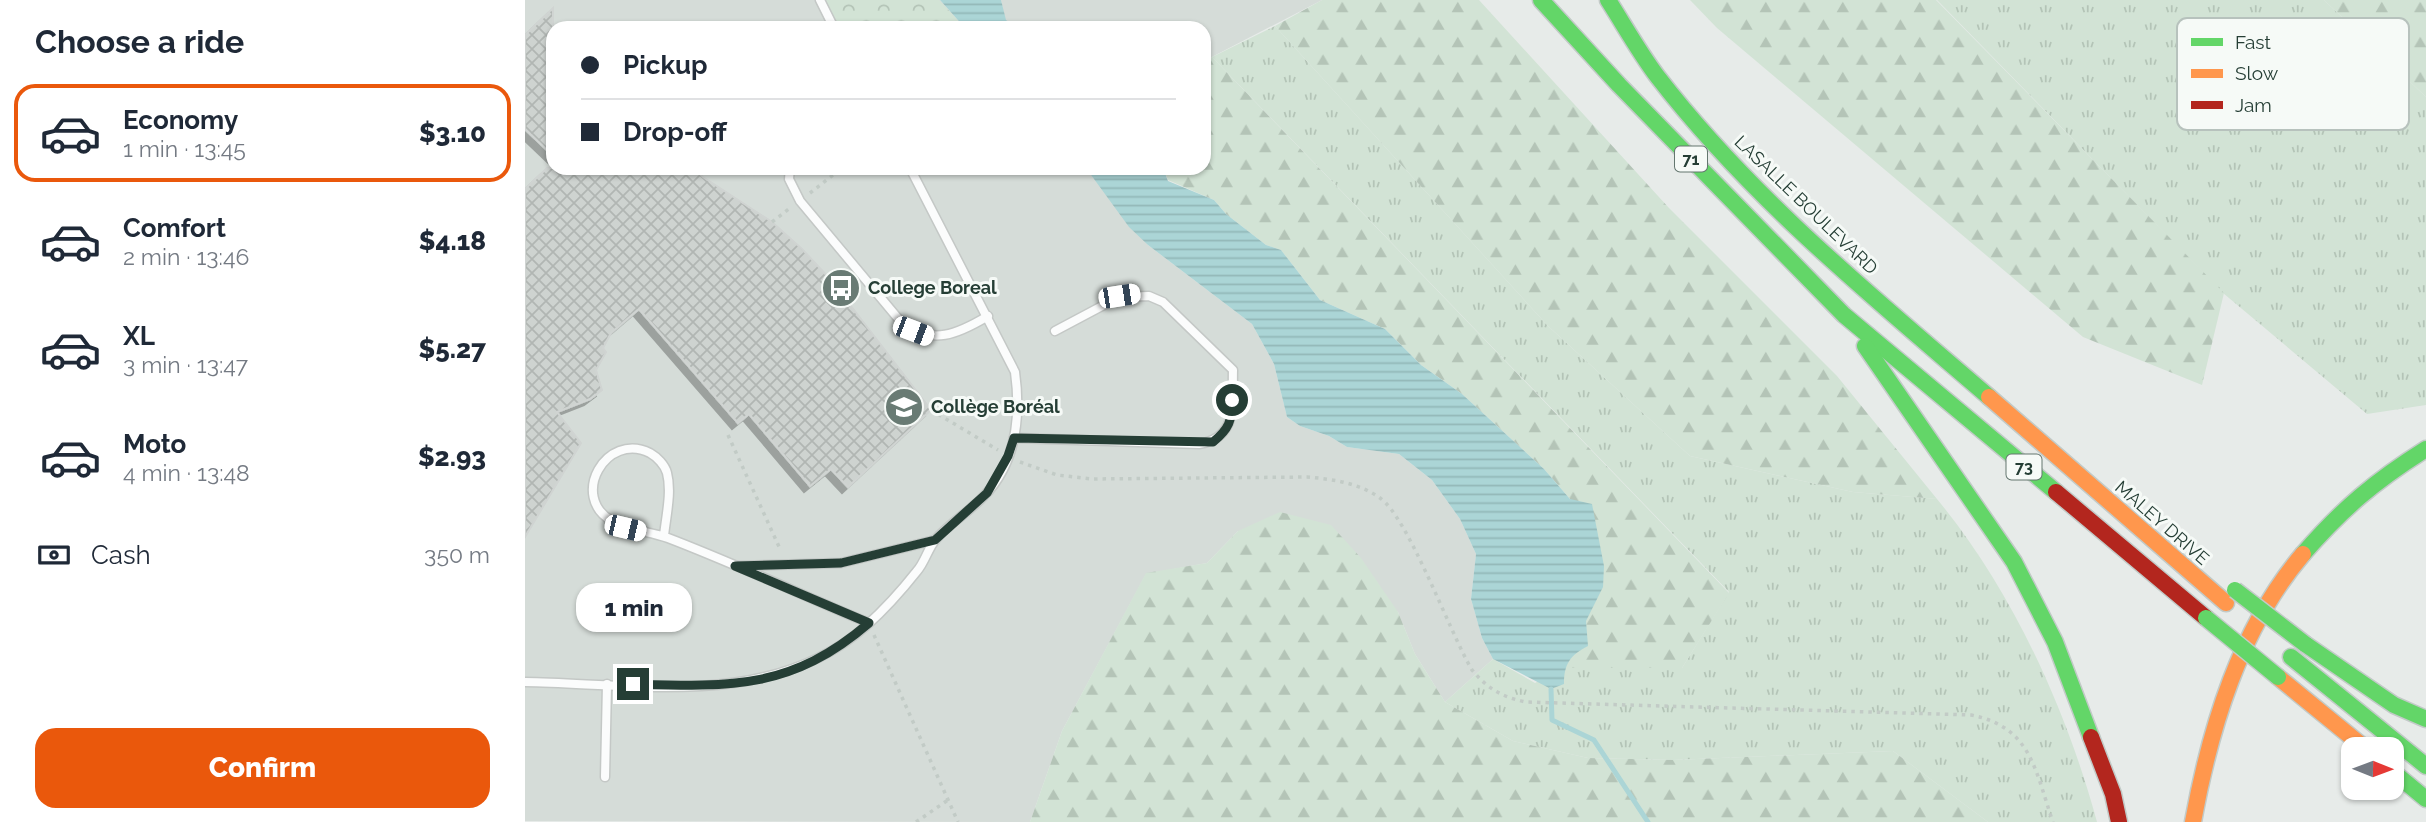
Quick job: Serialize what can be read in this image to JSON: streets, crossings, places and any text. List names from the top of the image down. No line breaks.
{"streets":{"highway":["71","LASALLE BOULEVARD","73","MALEY DRIVE"]},"crossings":[["71","73"],["LASALLE BOULEVARD","MALEY DRIVE"]],"places":{"bus stop":["College Boreal"],"school or university":["Collège Boréal"]},"legend":["Fast","Slow","Jam"],"north":"right","page":{"heading":"Choose a ride","banner":["Pickup","Drop-off"],"list":[{"name":"Economy","note":"1 min · 13:45","value":"$3.10"},{"name":"Comfort","note":"2 min · 13:46","value":"$4.18"},{"name":"XL","note":"3 min · 13:47","value":"$5.27"},{"name":"Moto","note":"4 min · 13:48","value":"$2.93"}],"pay":["Cash","350 m"],"bubble":"1 min","buttons":"Confirm"}}
